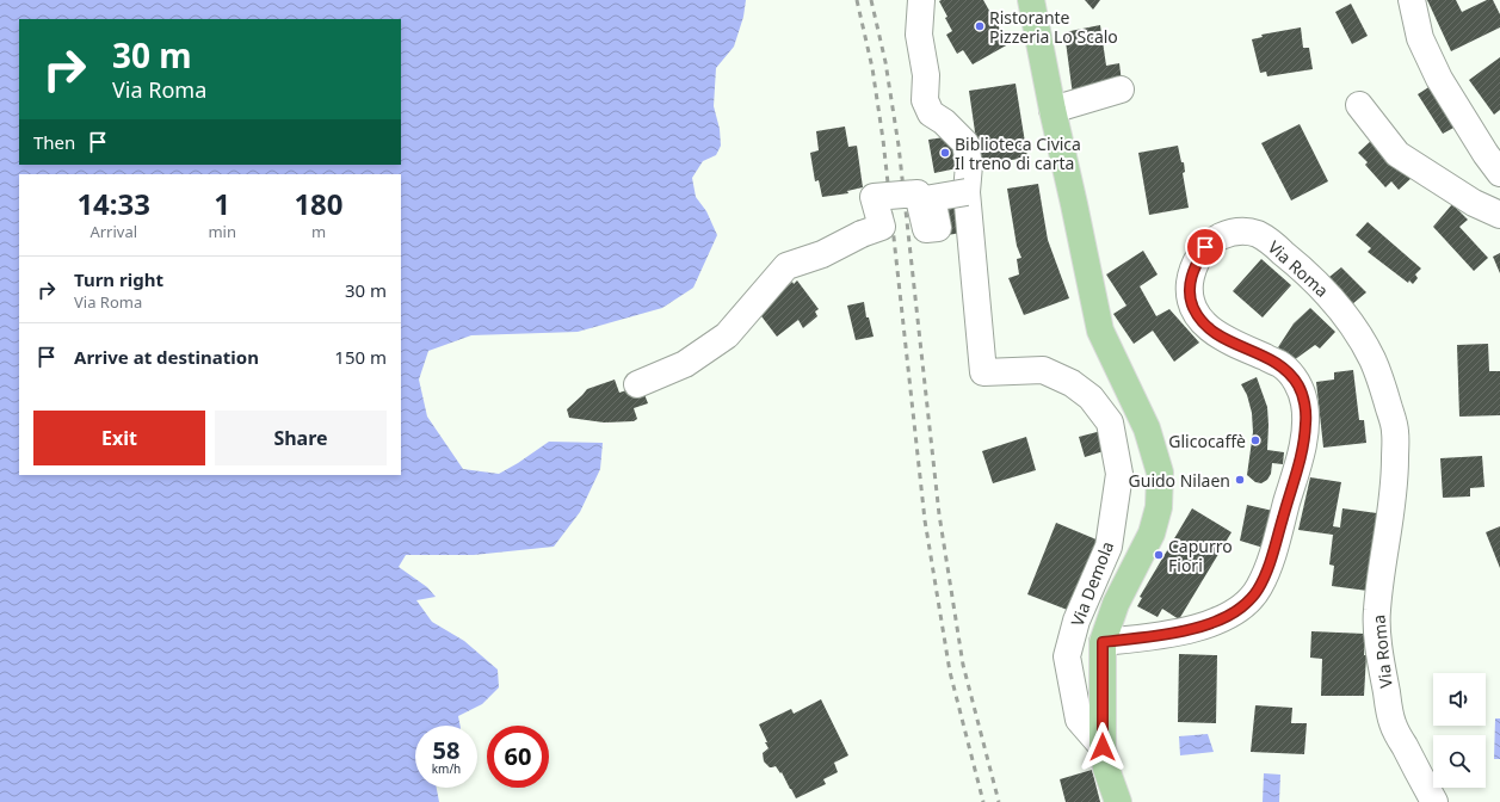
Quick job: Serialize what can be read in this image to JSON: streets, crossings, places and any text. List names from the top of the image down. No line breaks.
{"streets":{"street":["Via Roma","Via Demola"]},"places":["Ristorante Pizzeria Lo Scalo","Biblioteca Civica Il treno di carta","Glicocaffè","Guido Nilaen","Capurro Fiori"],"page":{"turn":["30 m","Via Roma"],"then":"Then","eta":["14:33","Arrival","1","min","180","m"],"list":[{"name":"Turn right","note":"Via Roma","value":"30 m"},{"name":"Arrive at destination","value":"150 m"}],"buttons":["Exit","Share"],"speed":"58 km/h","limit":"60"}}
